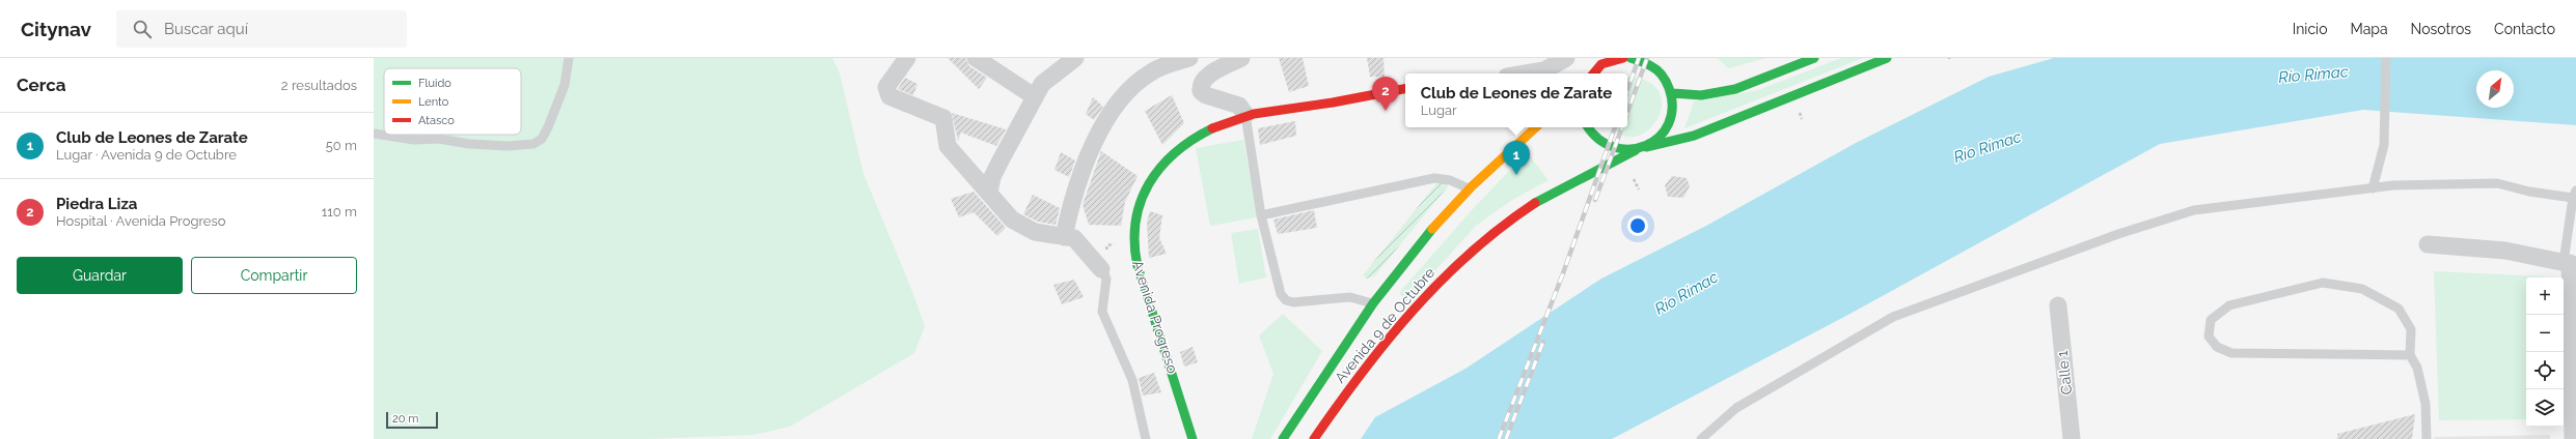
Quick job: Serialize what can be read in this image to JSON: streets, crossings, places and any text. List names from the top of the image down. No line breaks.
{"streets":{"main road":["Avenida Progreso","Avenida 9 de Octubre"],"street":["Calle 1"]},"water":["Río Rímac"],"legend":["Fluido","Lento","Atasco"],"scale_bar":"20 m","north":"top right","page":{"header":"Citynav","search":"Buscar aquí","nav":["Inicio","Mapa","Nosotros","Contacto"],"heading":["Cerca","2 resultados"],"popup":["Club de Leones de Zarate","Lugar"],"pins":["2","1"],"list":[{"mark":"1","name":"Club de Leones de Zarate","note":"Lugar · Avenida 9 de Octubre","value":"50 m"},{"mark":"2","name":"Piedra Liza","note":"Hospital · Avenida Progreso","value":"110 m"}],"buttons":["Guardar","Compartir"],"map_buttons":["+","−"],"scale":"20 m"}}
